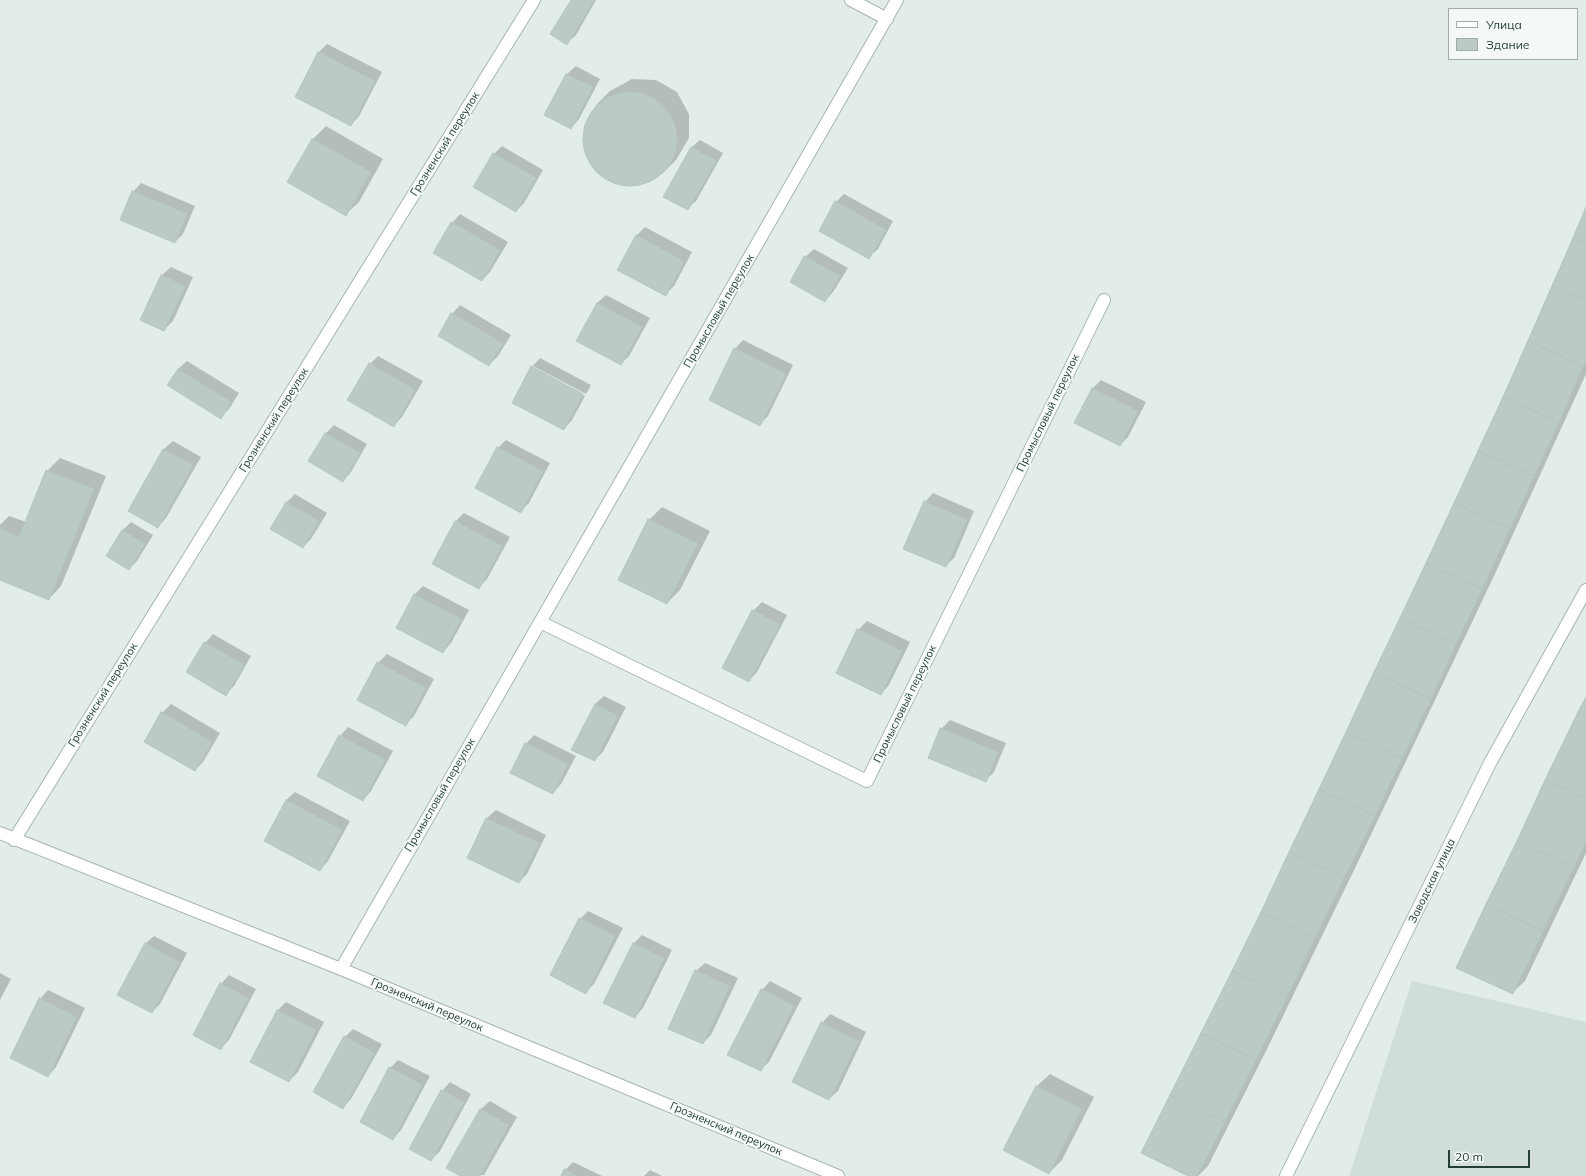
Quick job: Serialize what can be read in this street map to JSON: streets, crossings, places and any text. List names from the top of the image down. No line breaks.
{"streets":{"street":["Грозненский переулок","Промысловый переулок","Заводская улица"]},"crossings":[["Грозненский переулок","Промысловый переулок"]],"legend":["Улица","Здание"],"scale_bar":"20 m"}
